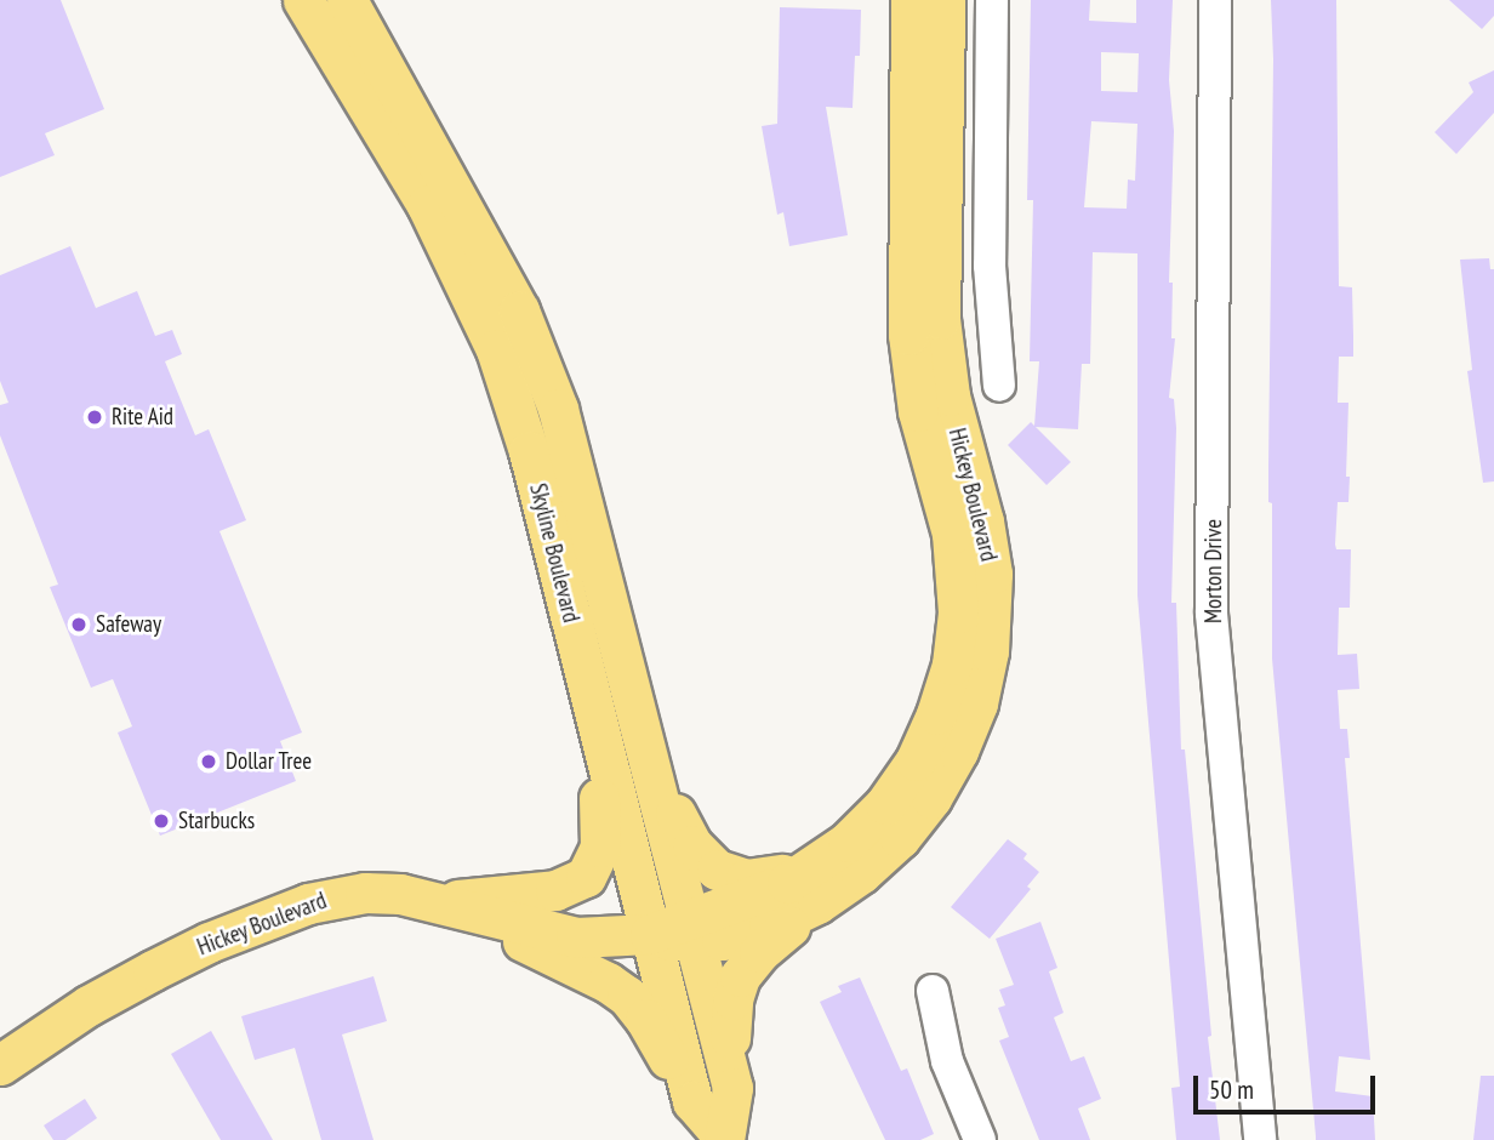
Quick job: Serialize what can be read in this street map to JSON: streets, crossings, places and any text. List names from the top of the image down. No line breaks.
{"streets":{"main road":["Hickey Boulevard","Skyline Boulevard"],"street":["Morton Drive"]},"crossings":[["Hickey Boulevard","Skyline Boulevard"]],"places":["Rite Aid","Safeway","Dollar Tree","Starbucks"],"scale_bar":"50 m"}
